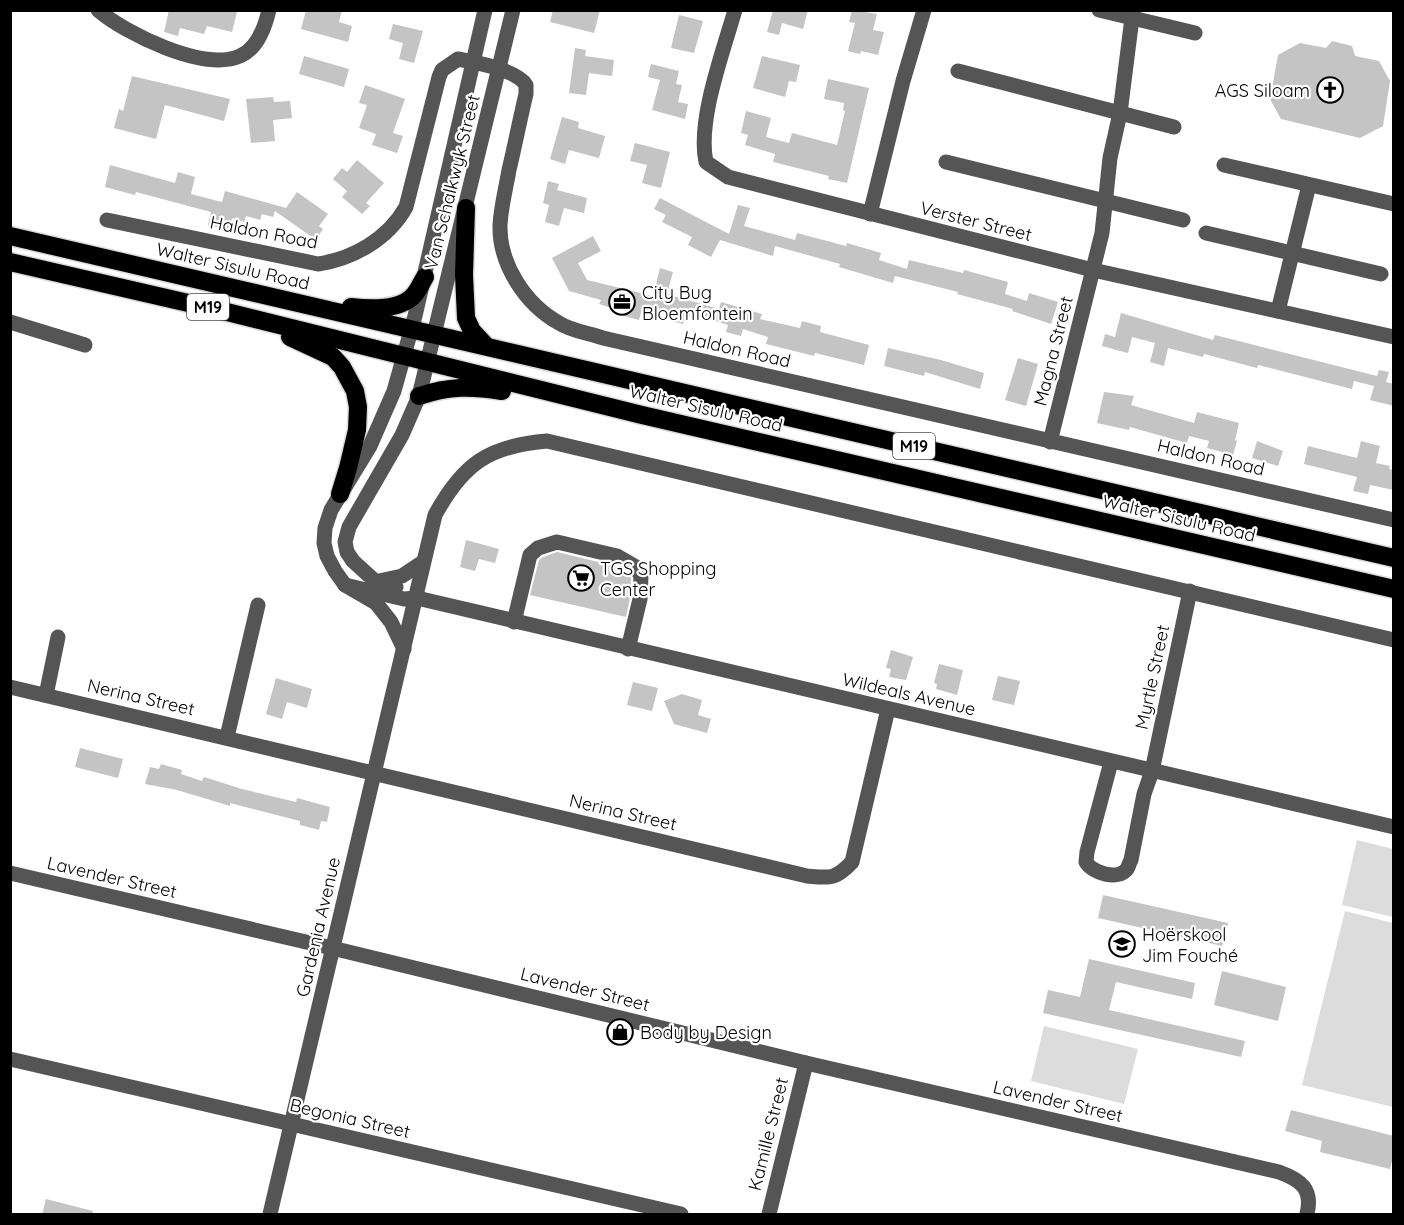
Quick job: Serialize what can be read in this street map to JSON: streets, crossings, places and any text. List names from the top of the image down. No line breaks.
{"streets":{"highway":["Walter Sisulu Road","M19"],"street":["Van Schalkwyk Street","Verster Street","Haldon Road","Magna Street","Myrtle Street","Wildeals Avenue","Nerina Street","Lavender Street","Gardenia Avenue","Begonia Street","Kamille Street"]},"crossings":[["Van Schalkwyk Street","Haldon Road"],["Van Schalkwyk Street","Walter Sisulu Road"],["Verster Street","Magna Street"],["Haldon Road","Magna Street"],["Myrtle Street","Wildeals Avenue"],["Wildeals Avenue","Nerina Street"],["Wildeals Avenue","Gardenia Avenue"],["Nerina Street","Gardenia Avenue"],["Lavender Street","Gardenia Avenue"],["Lavender Street","Kamille Street"],["Gardenia Avenue","Begonia Street"]],"places":{"church":["AGS Siloam"],"office":["City Bug Bloemfontein"],"supermarket":["TGS Shopping Center"],"school or university":["Hoërskool Jim Fouché"],"shop":["Body by Design"]}}
